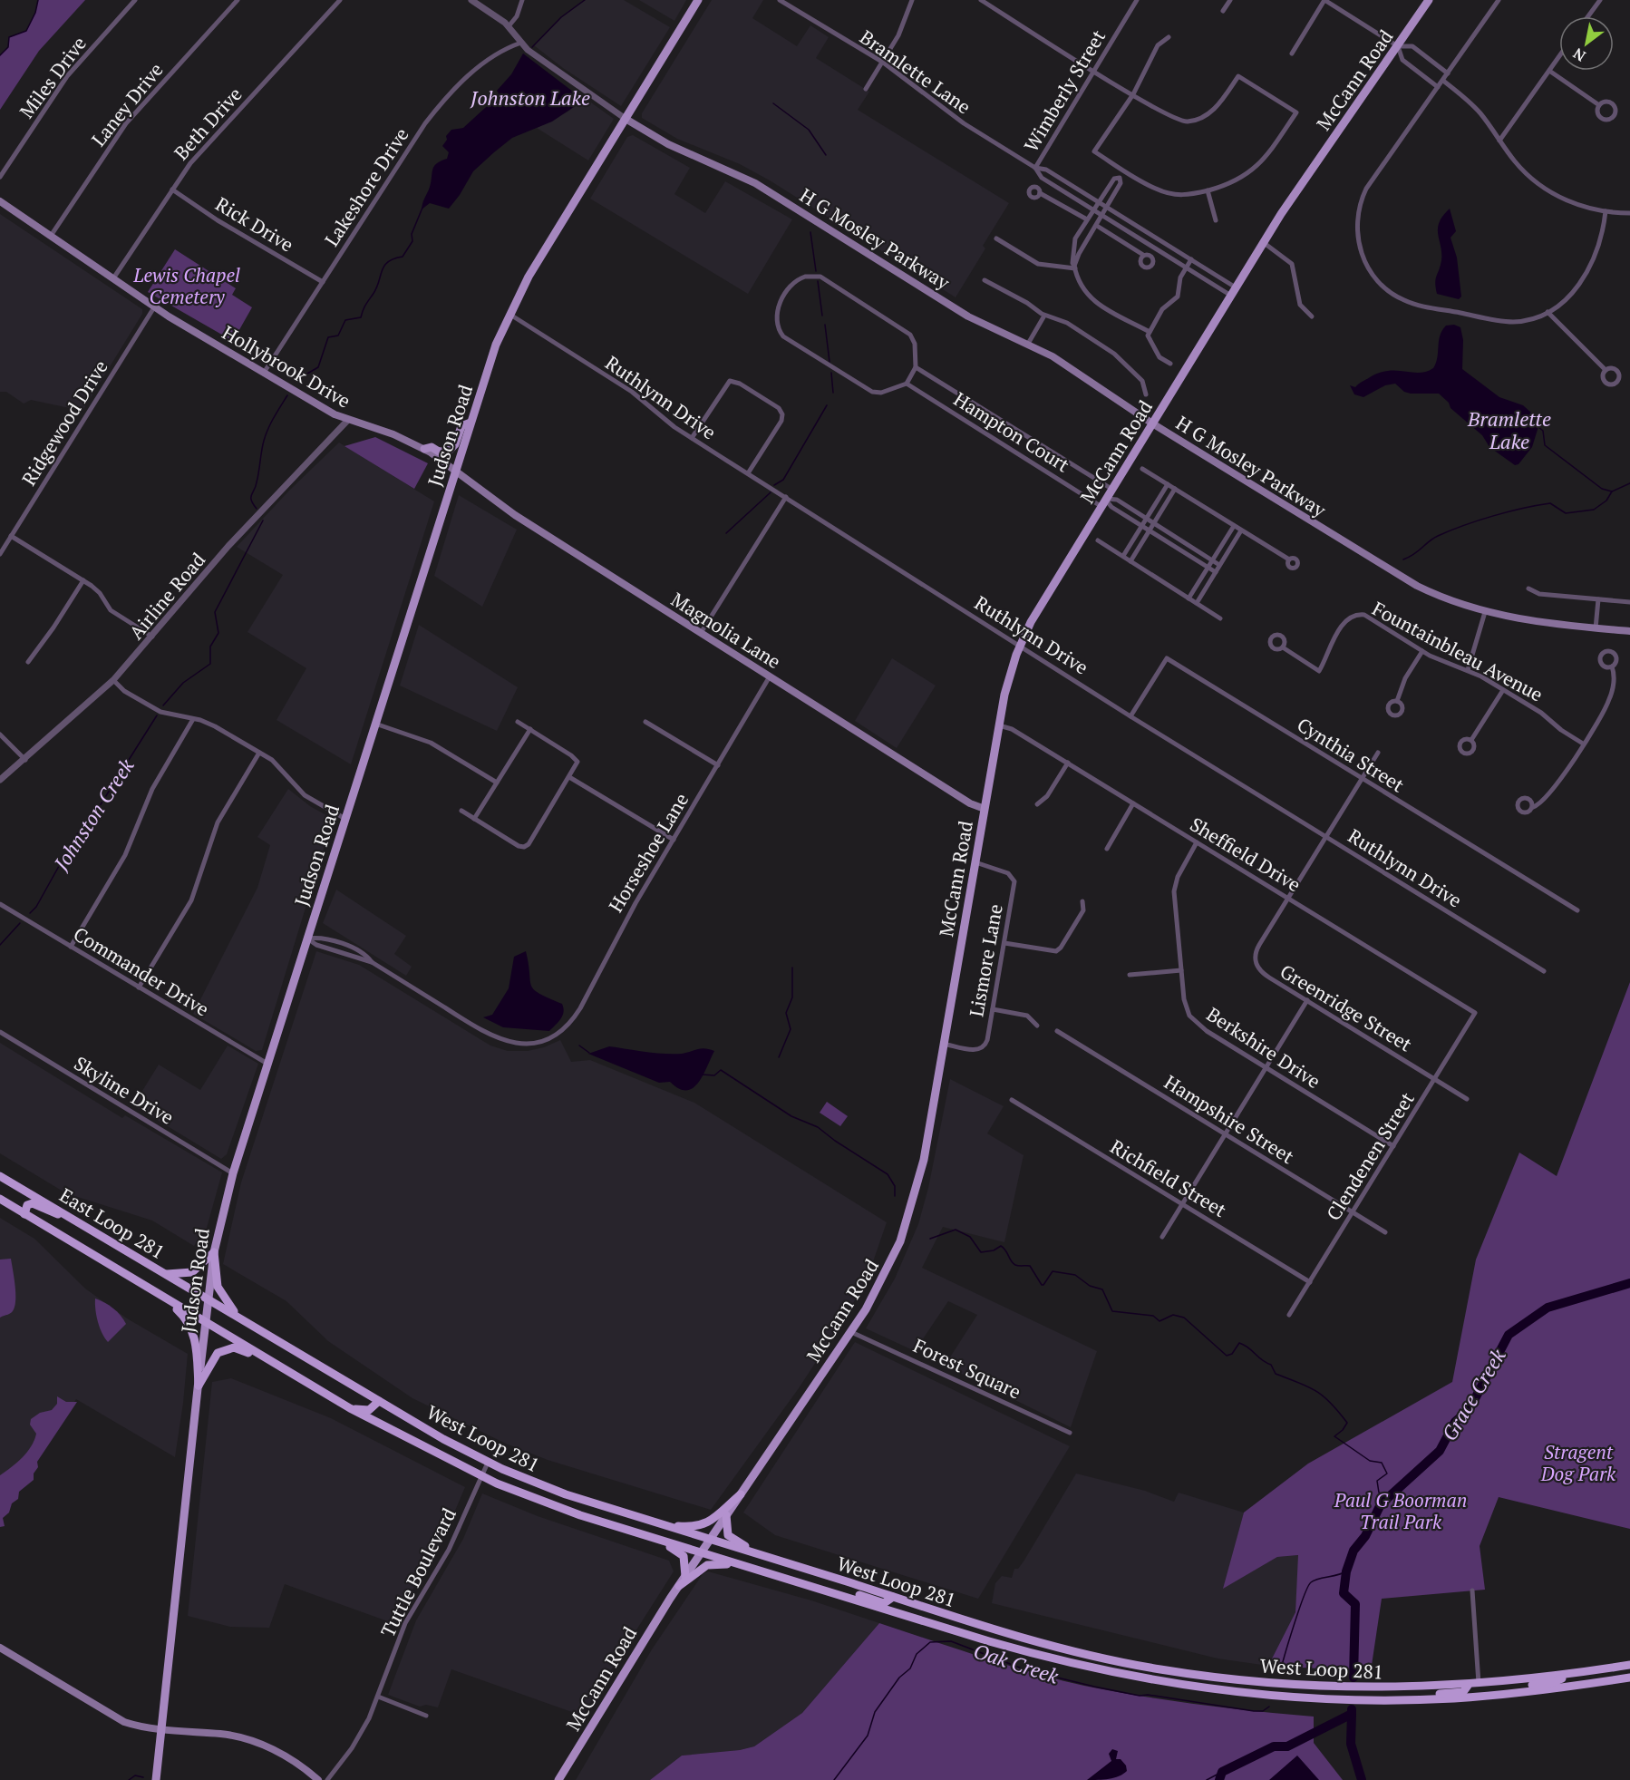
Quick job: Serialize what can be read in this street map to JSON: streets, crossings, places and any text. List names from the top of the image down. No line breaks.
{"streets":{"highway":["East Loop 281","West Loop 281"],"main road":["McCann Road","H G Mosley Parkway","Hollybrook Drive","Judson Road","Magnolia Lane"],"street":["Bramlette Lane","Miles Drive","Wimberly Street","Laney Drive","Beth Drive","Lakeshore Drive","Rick Drive","Ruthlynn Drive","Ridgewood Drive","Hampton Court","Airline Road","Fountainbleau Avenue","Cynthia Street","Horseshoe Lane","Sheffield Drive","Lismore Lane","Commander Drive","Greenridge Street","Berkshire Drive","Skyline Drive","Hampshire Street","Clendenen Street","Richfield Street","Forest Square","Tuttle Boulevard"]},"crossings":[["Bramlette Lane","McCann Road"],["Bramlette Lane","Wimberly Street"],["McCann Road","H G Mosley Parkway"],["McCann Road","Ruthlynn Drive"],["McCann Road","Hampton Court"],["McCann Road","Magnolia Lane"],["McCann Road","Sheffield Drive"],["McCann Road","Lismore Lane"],["McCann Road","Forest Square"],["McCann Road","West Loop 281"],["Laney Drive","Hollybrook Drive"],["Beth Drive","Rick Drive"],["Beth Drive","Hollybrook Drive"],["Lakeshore Drive","Rick Drive"],["Lakeshore Drive","Hollybrook Drive"],["H G Mosley Parkway","Judson Road"],["Hollybrook Drive","Ridgewood Drive"],["Hollybrook Drive","Judson Road"],["Hollybrook Drive","Airline Road"],["Hollybrook Drive","Magnolia Lane"],["Ruthlynn Drive","Judson Road"],["Ruthlynn Drive","Cynthia Street"],["Ruthlynn Drive","Greenridge Street"],["Judson Road","Magnolia Lane"],["Judson Road","Horseshoe Lane"],["Judson Road","Commander Drive"],["Judson Road","Skyline Drive"],["Judson Road","East Loop 281"],["Judson Road","West Loop 281"],["Magnolia Lane","Horseshoe Lane"],["Cynthia Street","Greenridge Street"],["Sheffield Drive","Greenridge Street"],["Sheffield Drive","Berkshire Drive"],["Sheffield Drive","Clendenen Street"],["Greenridge Street","Clendenen Street"],["Berkshire Drive","Clendenen Street"],["Hampshire Street","Clendenen Street"],["Clendenen Street","Richfield Street"],["East Loop 281","West Loop 281"],["West Loop 281","Tuttle Boulevard"]],"water":["Johnston Lake","Bramlette Lake","Johnston Creek","Grace Creek","Oak Creek"],"parks":["Lewis Chapel Cemetery","Stragent Dog Park","Paul G Boorman Trail Park"],"north":"bottom left"}
